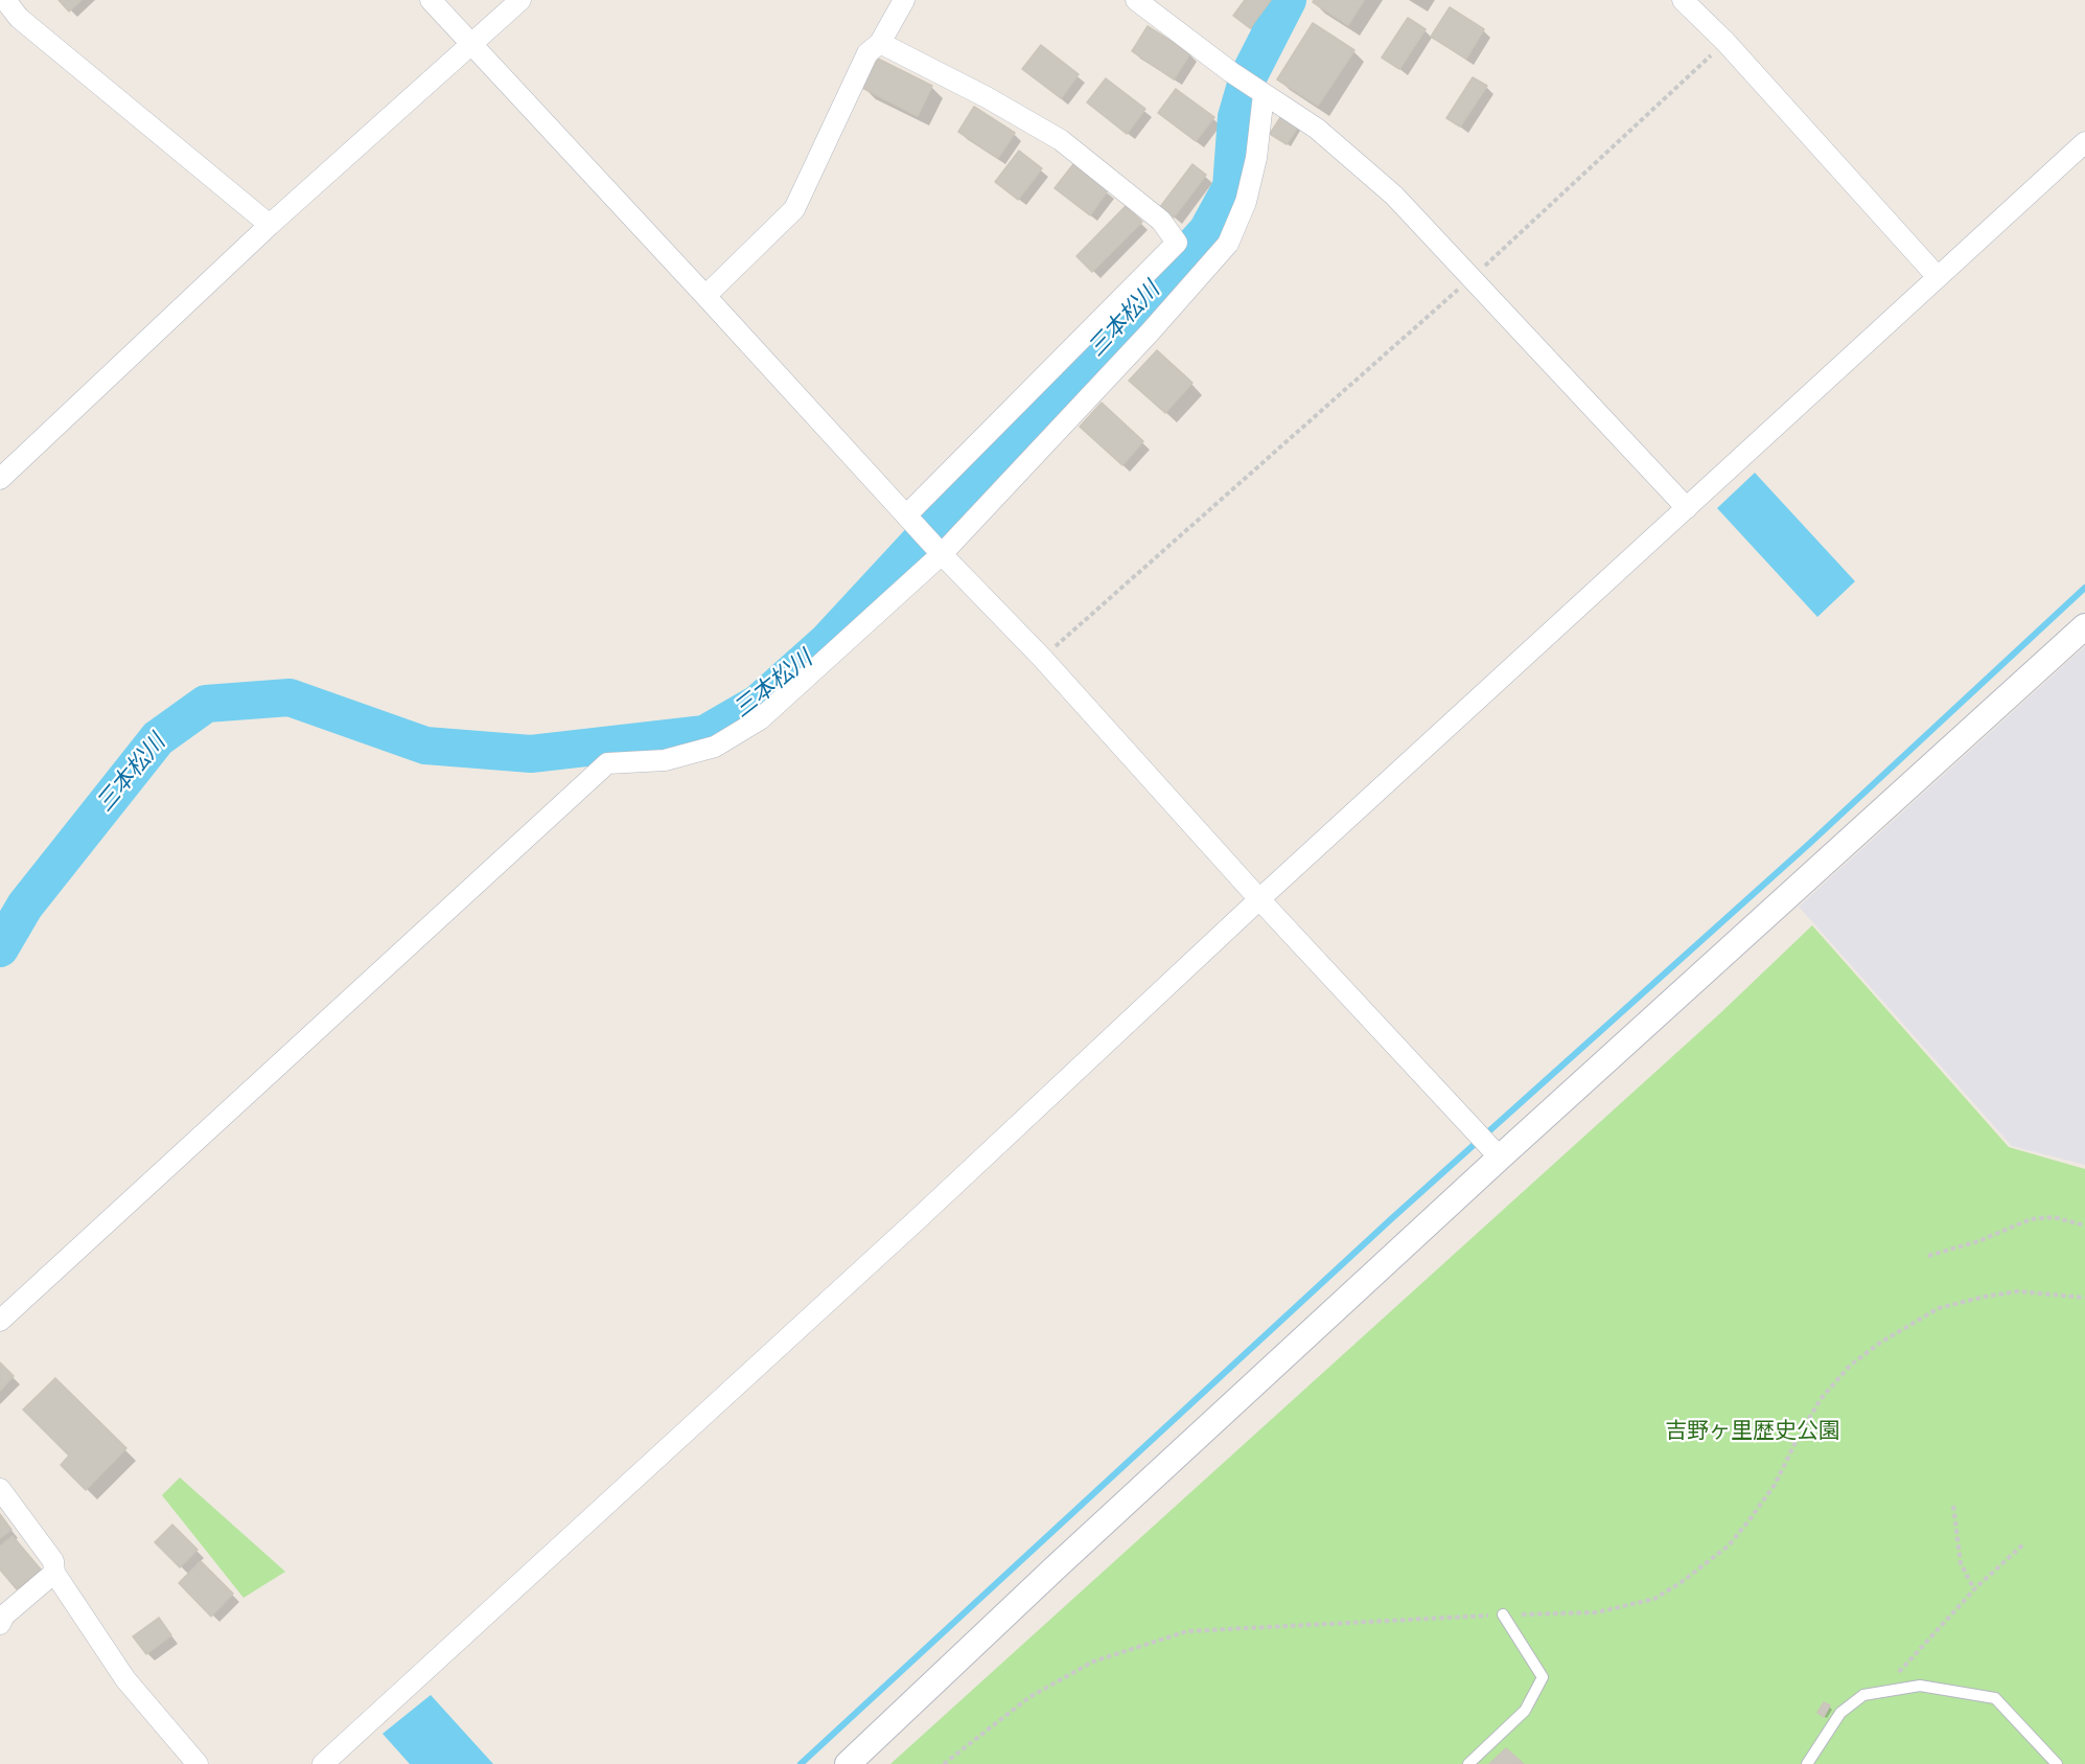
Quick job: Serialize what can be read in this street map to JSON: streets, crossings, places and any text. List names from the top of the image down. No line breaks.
{"water":["三本松川"],"parks":["吉野ヶ里歴史公園"]}
